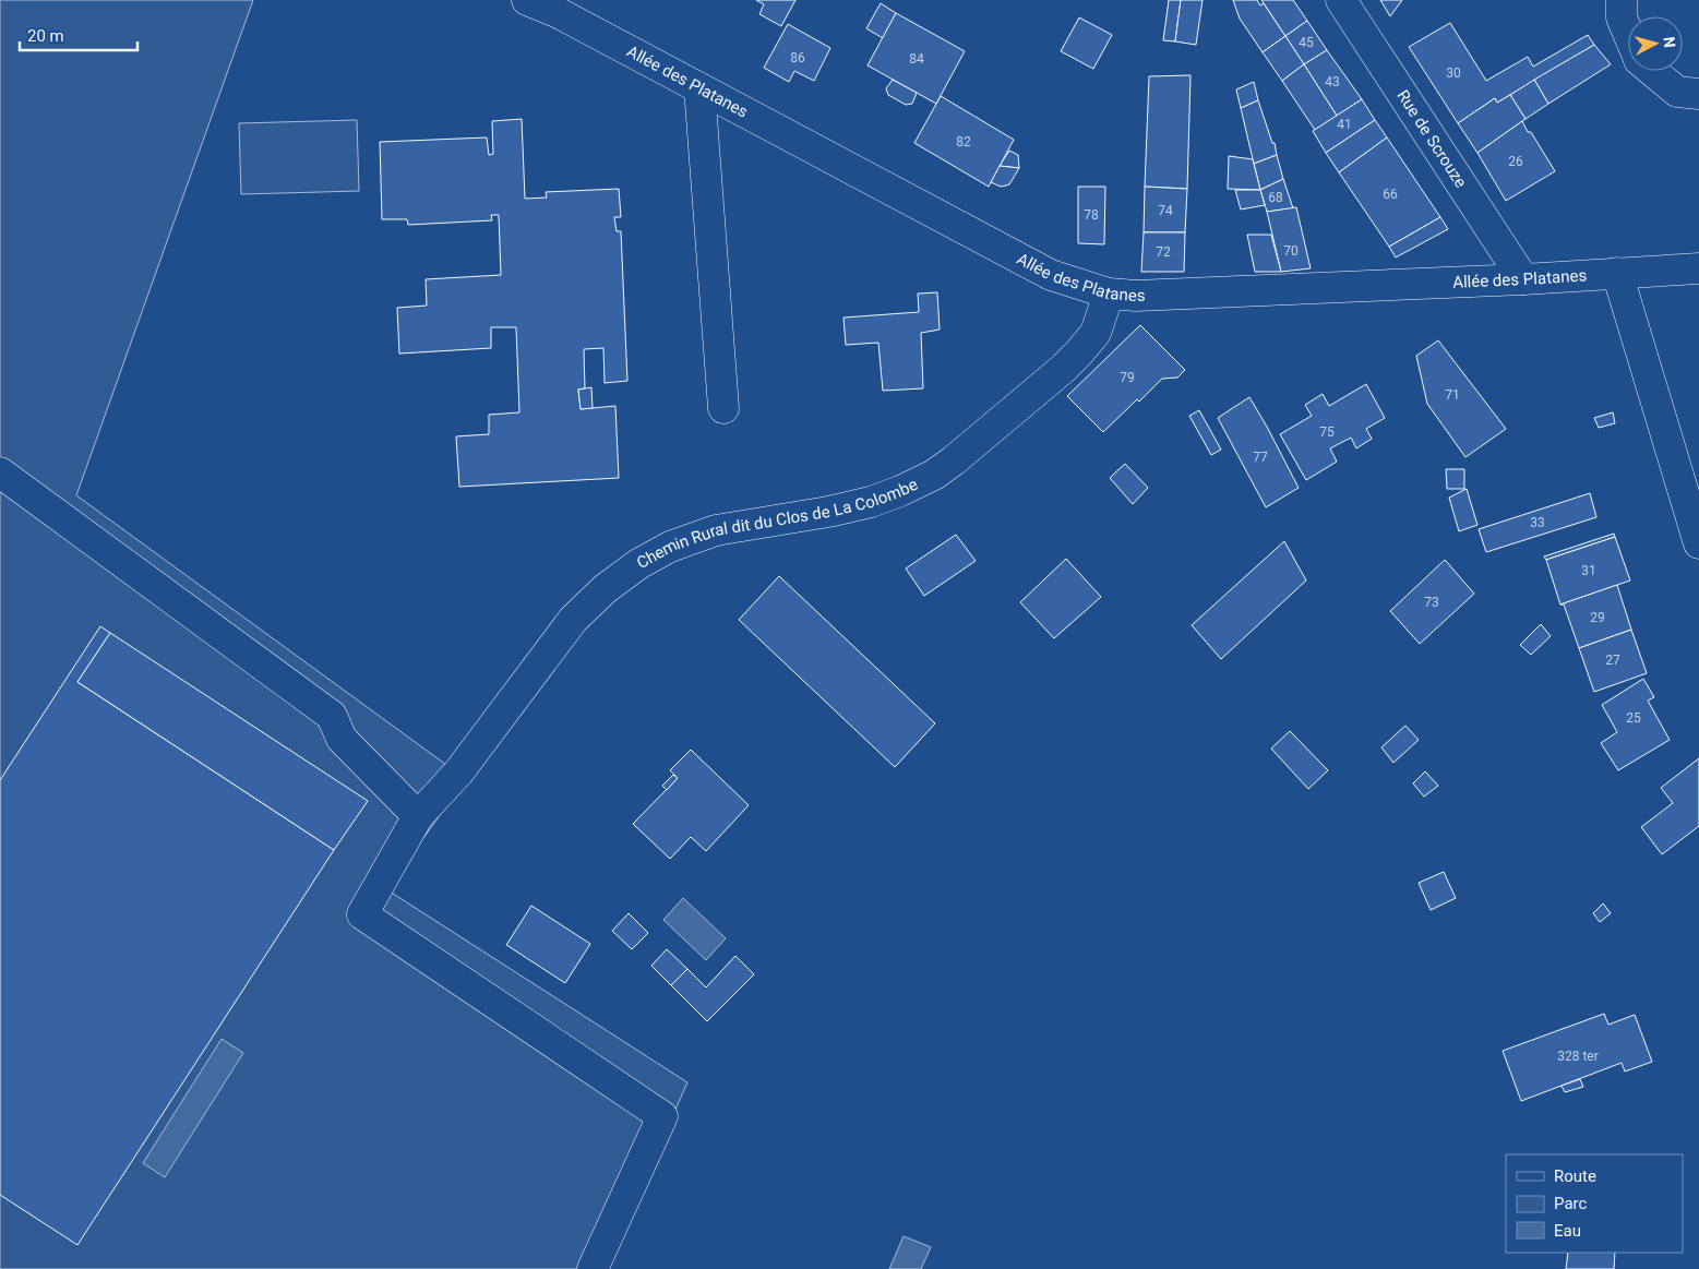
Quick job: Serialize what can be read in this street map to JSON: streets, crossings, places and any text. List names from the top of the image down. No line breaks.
{"streets":{"street":["Allée des Platanes","Rue de Scrouze","Chemin Rural dit du Clos de La Colombe"]},"crossings":[["Allée des Platanes","Rue de Scrouze"],["Allée des Platanes","Chemin Rural dit du Clos de La Colombe"]],"house_numbers":["45","86","84","30","43","41","82","26","66","68","74","78","70","72","79","71","75","77","33","31","73","29","27","25","328 ter"],"legend":["Route","Parc","Eau"],"scale_bar":"20 m","north":"right"}
